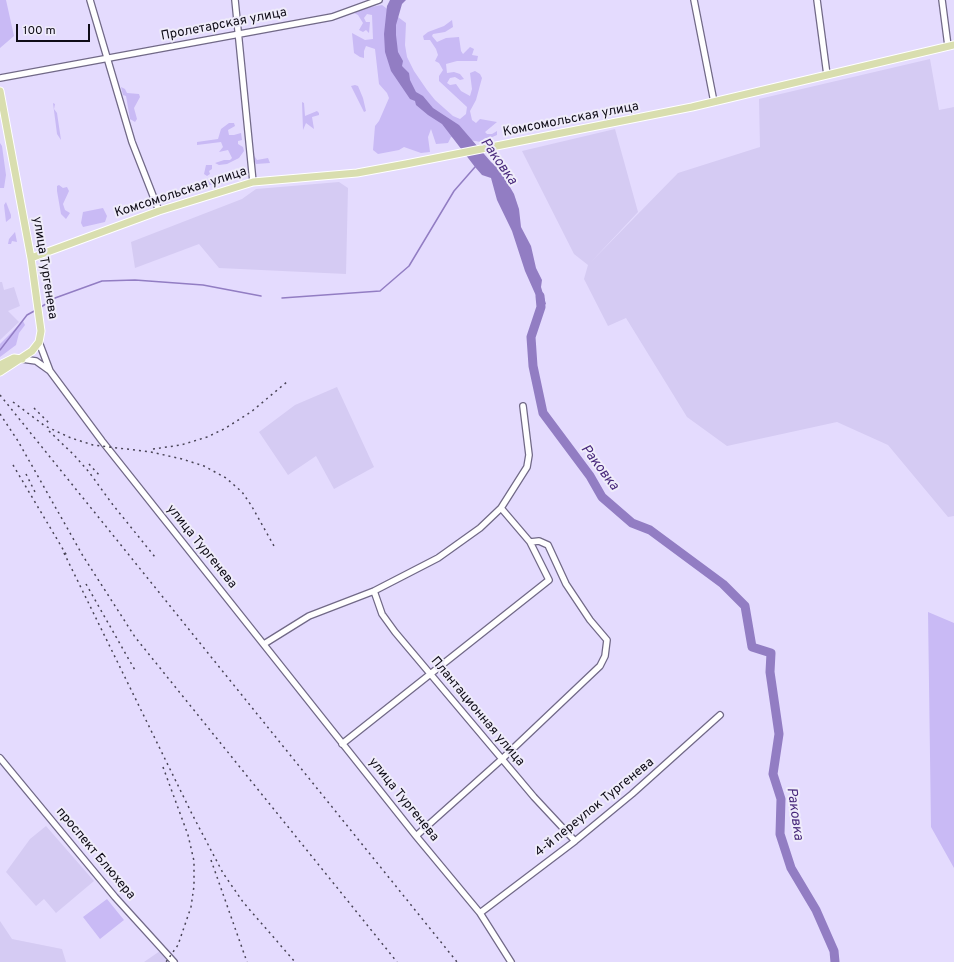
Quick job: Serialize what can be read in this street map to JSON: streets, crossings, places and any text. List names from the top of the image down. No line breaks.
{"streets":{"main road":["Комсомольская улица","улица Тургенева"],"street":["Пролетарская улица","Плантационная улица","4-й переулок Тургенева","проспект Блюхера"]},"crossings":[["Комсомольская улица","улица Тургенева"],["улица Тургенева","4-й переулок Тургенева"],["Плантационная улица","4-й переулок Тургенева"]],"water":["Раковка"],"scale_bar":"100 m"}
